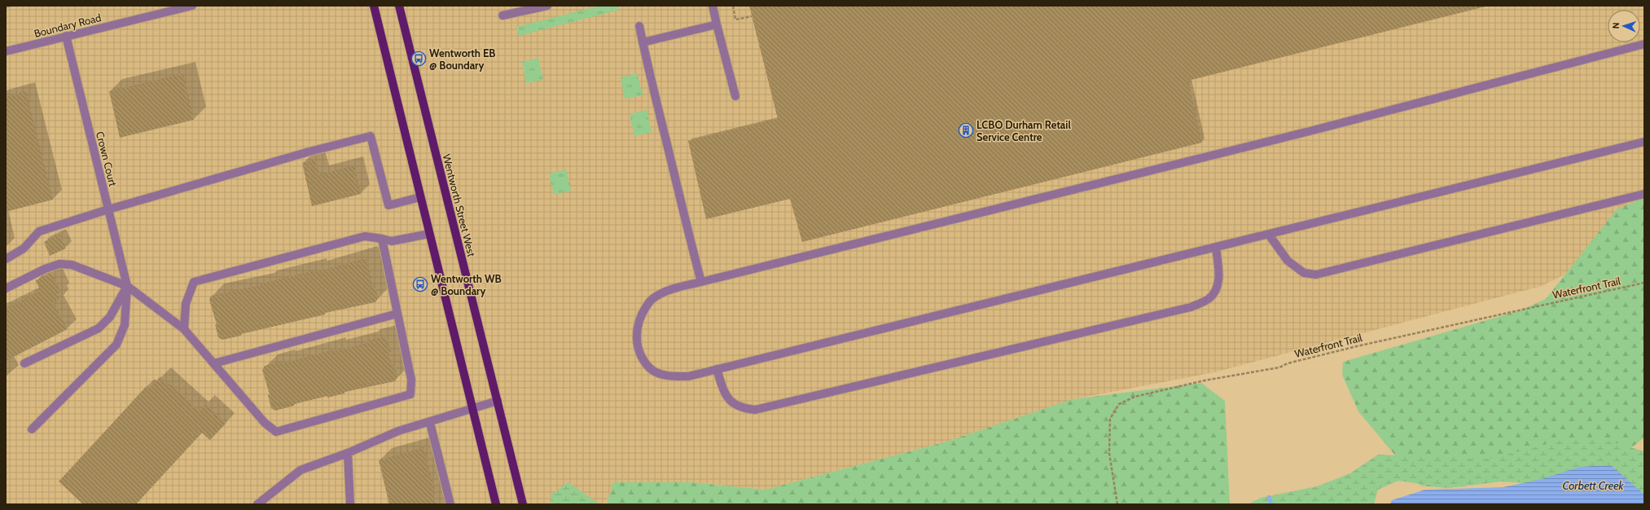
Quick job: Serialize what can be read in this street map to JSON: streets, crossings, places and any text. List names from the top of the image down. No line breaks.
{"streets":{"main road":["Wentworth Street West"],"street":["Boundary Road","Crown Court"],"path":["Waterfront Trail"]},"crossings":[["Boundary Road","Crown Court"]],"water":["Corbett Creek"],"places":{"bus stop":["Wentworth EB @ Boundary","Wentworth WB @ Boundary"],"building":["LCBO Durham Retail Service Centre"]},"north":"left"}
